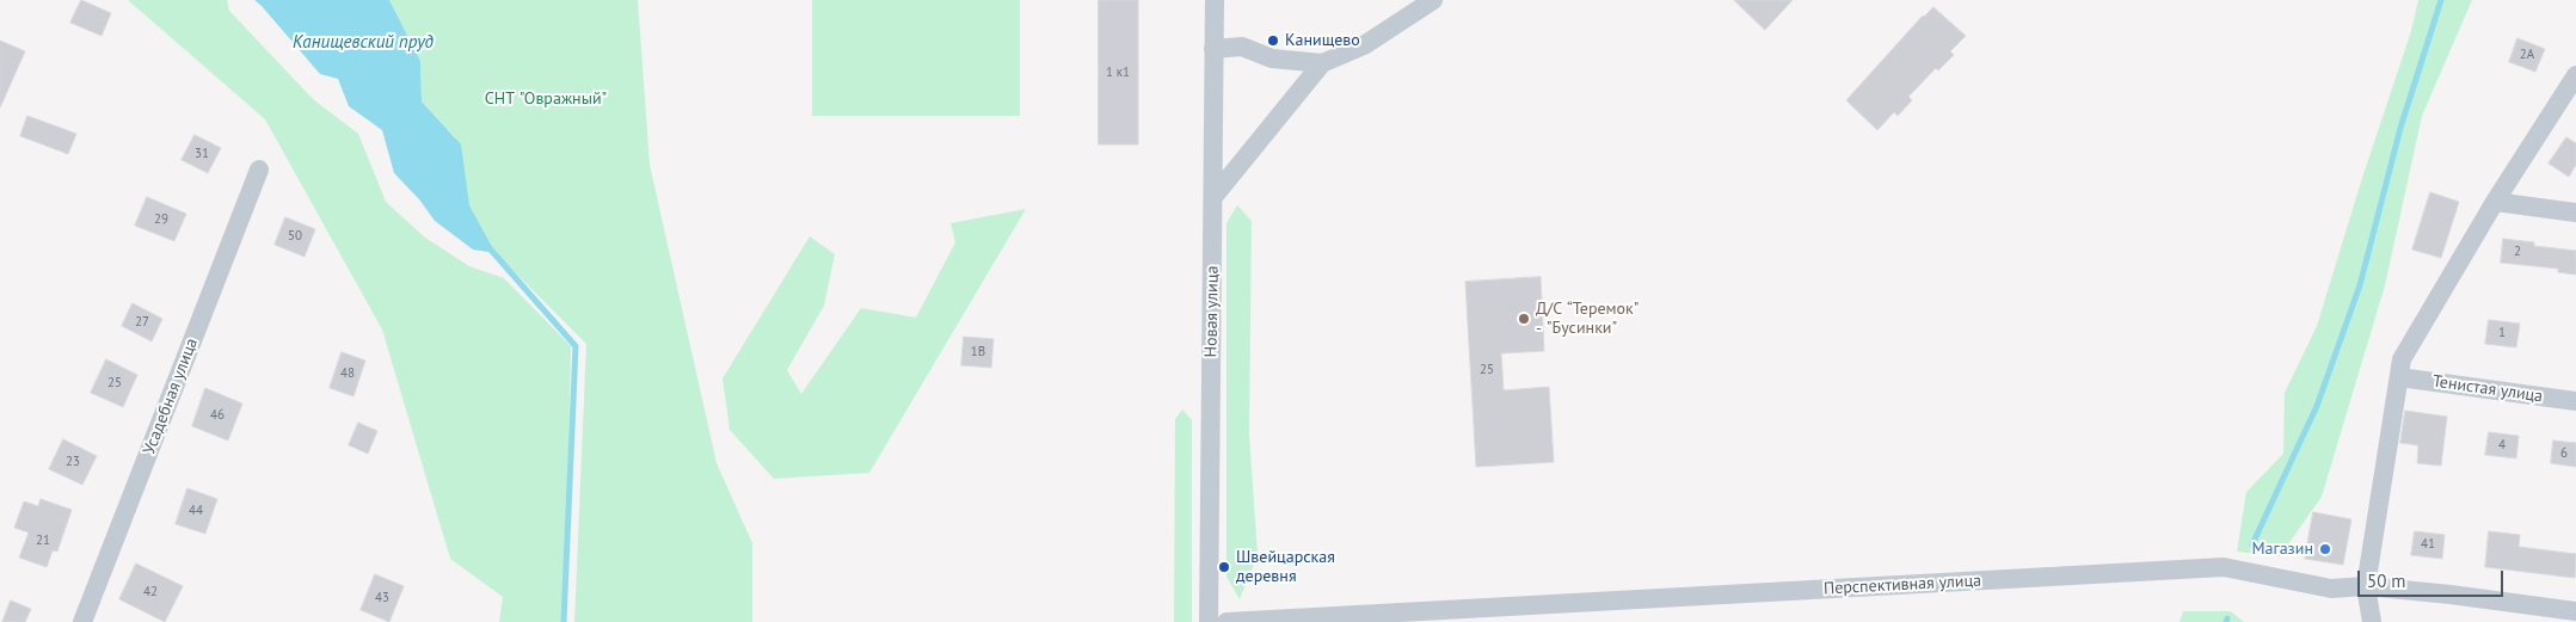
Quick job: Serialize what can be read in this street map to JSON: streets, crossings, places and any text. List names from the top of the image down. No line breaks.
{"streets":{"street":["Новая улица","Тенистая улица","Усадебная улица","Перспективная улица"]},"water":["Канищевский пруд"],"parks":["СНТ \"Овражный\""],"places":["Канищево","Д/С “Теремок\" - \"Бусинки\"","Магазин","Швейцарская деревня"],"house_numbers":["2А","1 к1","31","29","50","2","27","1","1В","25","48","25","46","4","6","23","44","21","41","42","43"],"scale_bar":"50 m"}
